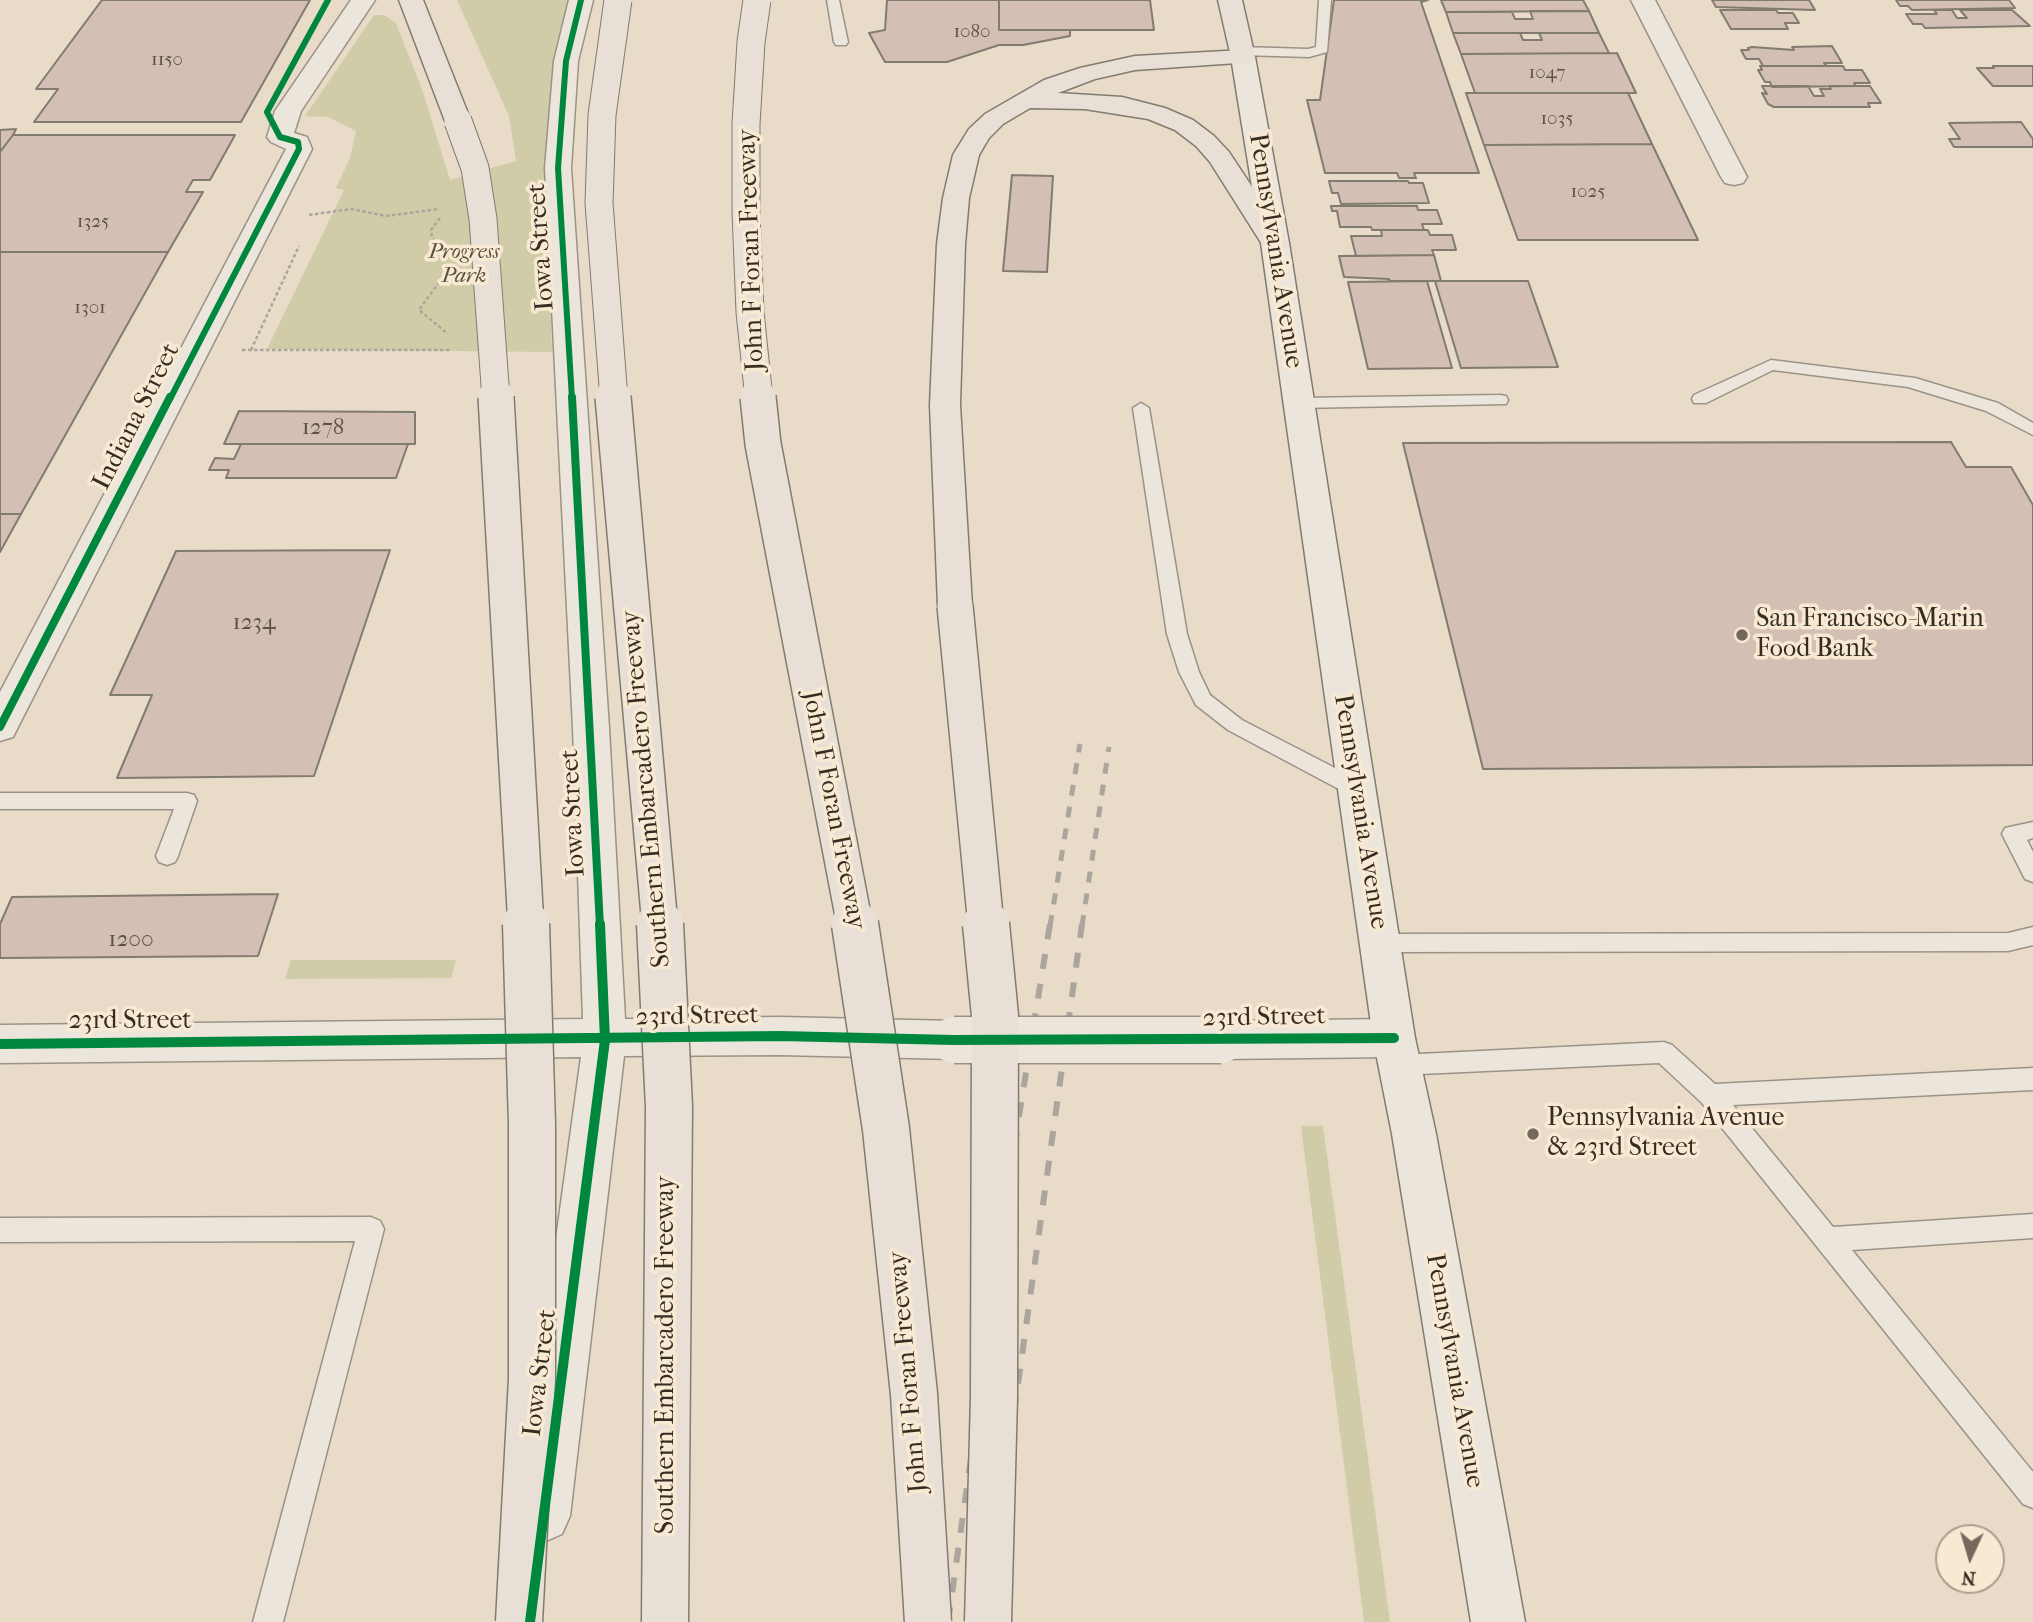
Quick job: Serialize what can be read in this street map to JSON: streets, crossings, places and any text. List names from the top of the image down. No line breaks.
{"streets":{"main road":["John F Foran Freeway","Pennsylvania Avenue","Southern Embarcadero Freeway"],"street":["Iowa Street","Indiana Street","23rd Street"]},"crossings":[["Iowa Street","23rd Street"],["Pennsylvania Avenue","23rd Street"]],"parks":["Progress Park"],"places":["San Francisco-Marin Food Bank","Pennsylvania Avenue & 23rd Street"],"house_numbers":["1080","1150","1047","1035","1025","1325","1301","1278","1234","1200"],"north":"bottom"}
